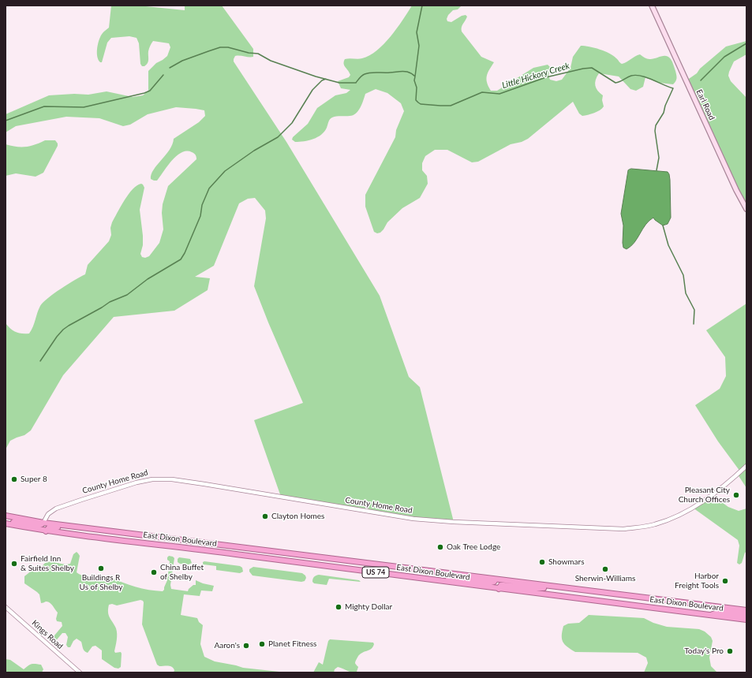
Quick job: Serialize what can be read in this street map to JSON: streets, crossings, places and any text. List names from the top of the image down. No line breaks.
{"streets":{"highway":["East Dixon Boulevard","US 74"],"main road":["Earl Road"],"street":["County Home Road","Kings Road"]},"crossings":[["County Home Road","East Dixon Boulevard"]],"water":["Little Hickory Creek"],"places":["Super 8","Pleasant City Church Offices","Clayton Homes","Oak Tree Lodge","Showmars","Fairfield Inn & Suites Shelby","Buildings R Us of Shelby","Sherwin-Williams","China Buffet of Shelby","Harbor Freight Tools","Mighty Dollar","Planet Fitness","Aaron's","Today's Pro"]}
